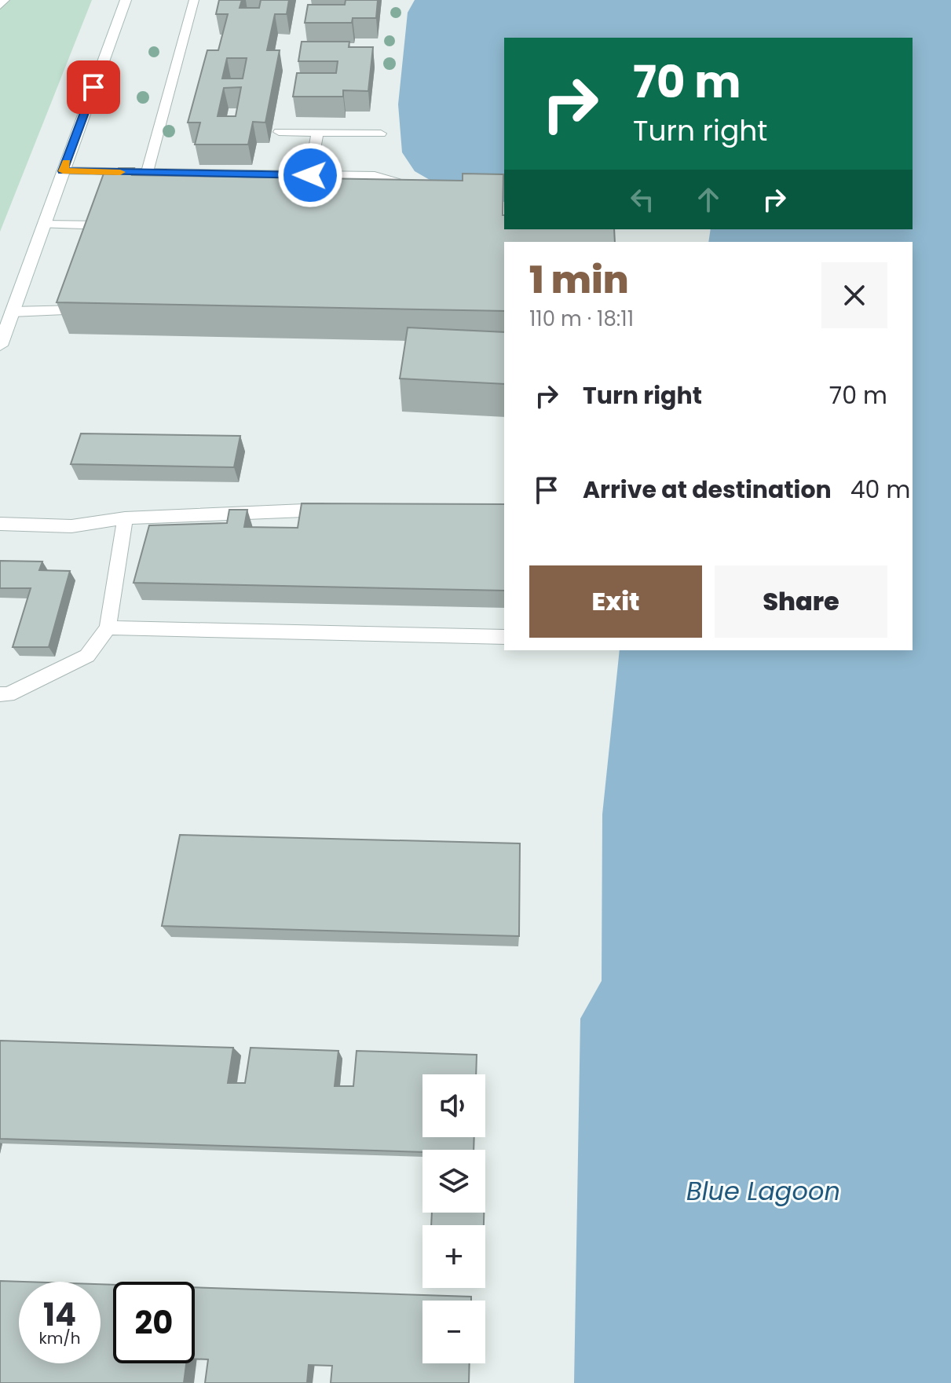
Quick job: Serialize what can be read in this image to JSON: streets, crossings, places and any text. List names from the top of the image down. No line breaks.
{"water":["Blue Lagoon"],"page":{"turn":["70 m","Turn right"],"heading":["1 min","110 m · 18:11"],"list":[{"name":"Turn right","value":"70 m"},{"name":"Arrive at destination","value":"40 m"}],"buttons":["Exit","Share"],"map_buttons":["+","−"],"speed":"14 km/h","limit":"20"}}
